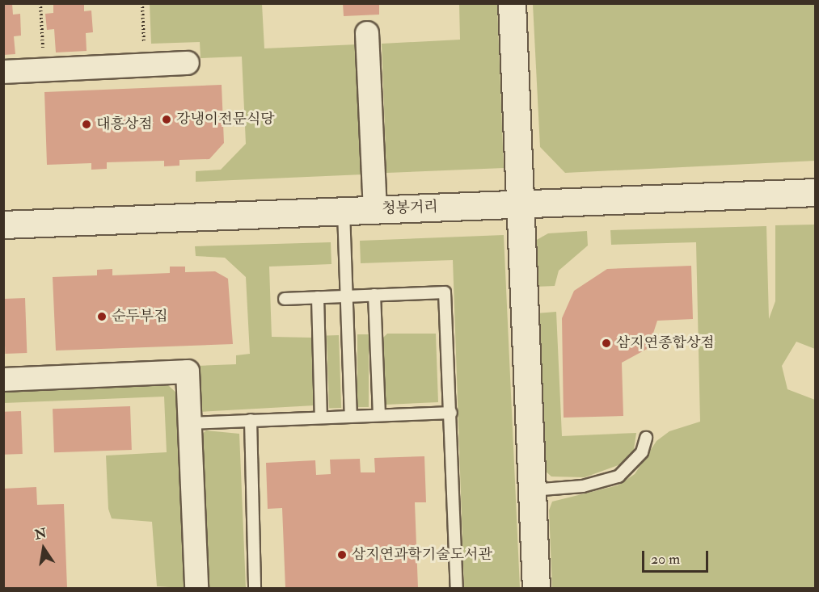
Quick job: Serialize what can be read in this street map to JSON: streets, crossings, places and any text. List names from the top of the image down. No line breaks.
{"streets":{"street":["청봉거리"]},"places":["강냉이전문식당","대흥상점","순두부집","삼지연종합상점","삼지연과학기술도서관"],"scale_bar":"20 m","north":"top"}
